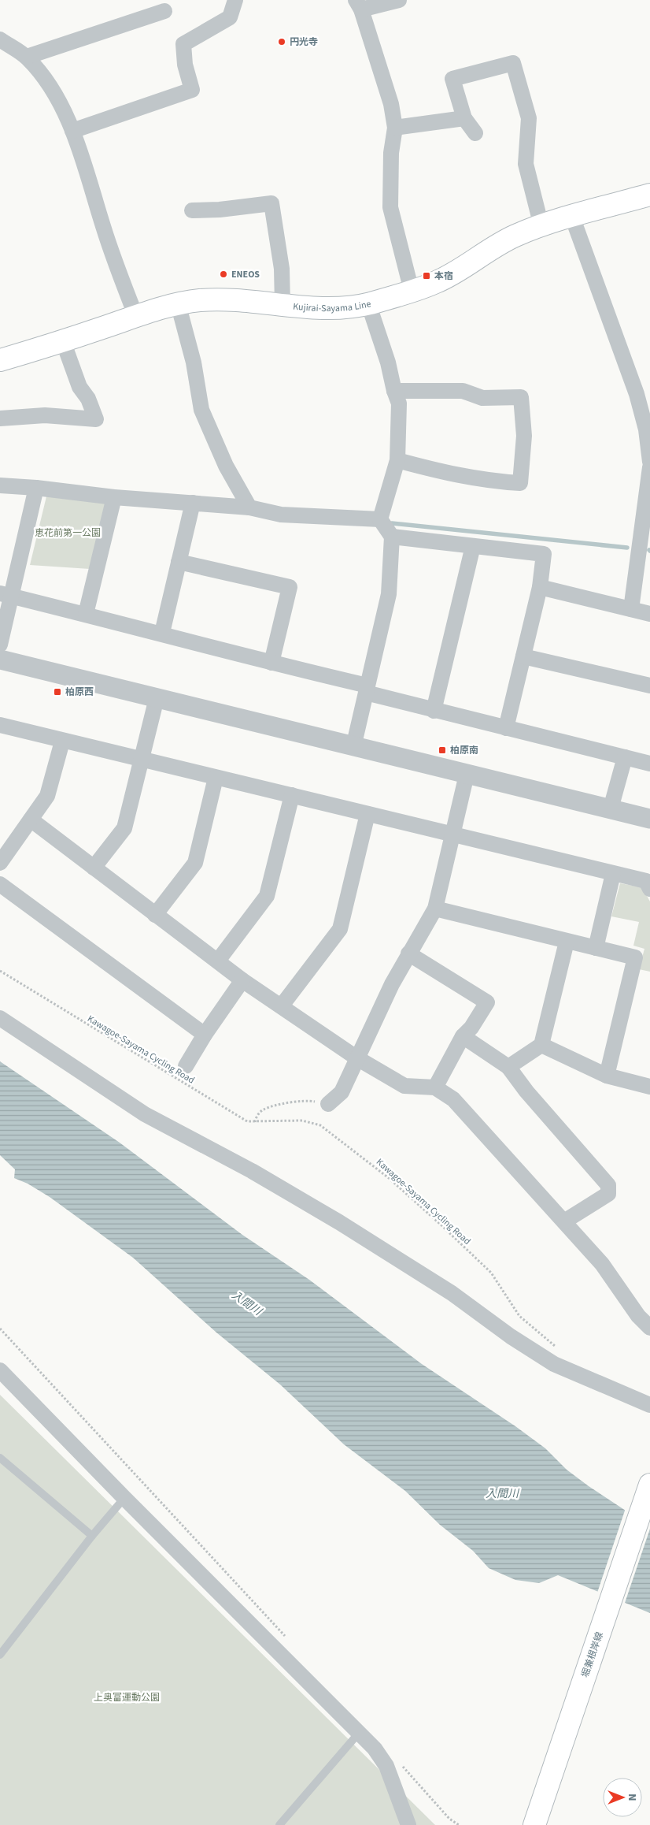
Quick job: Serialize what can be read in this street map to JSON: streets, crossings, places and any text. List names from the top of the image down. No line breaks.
{"streets":{"main road":["Kujirai-Sayama Line","堀兼根岸線"],"path":["Kawagoe-Sayama Cycling Road"]},"water":["入間川"],"parks":["恵花前第一公園","上奥富運動公園"],"places":{"other":["円光寺","ENEOS"],"transit":["本宿","柏原西","柏原南"]},"north":"right"}
